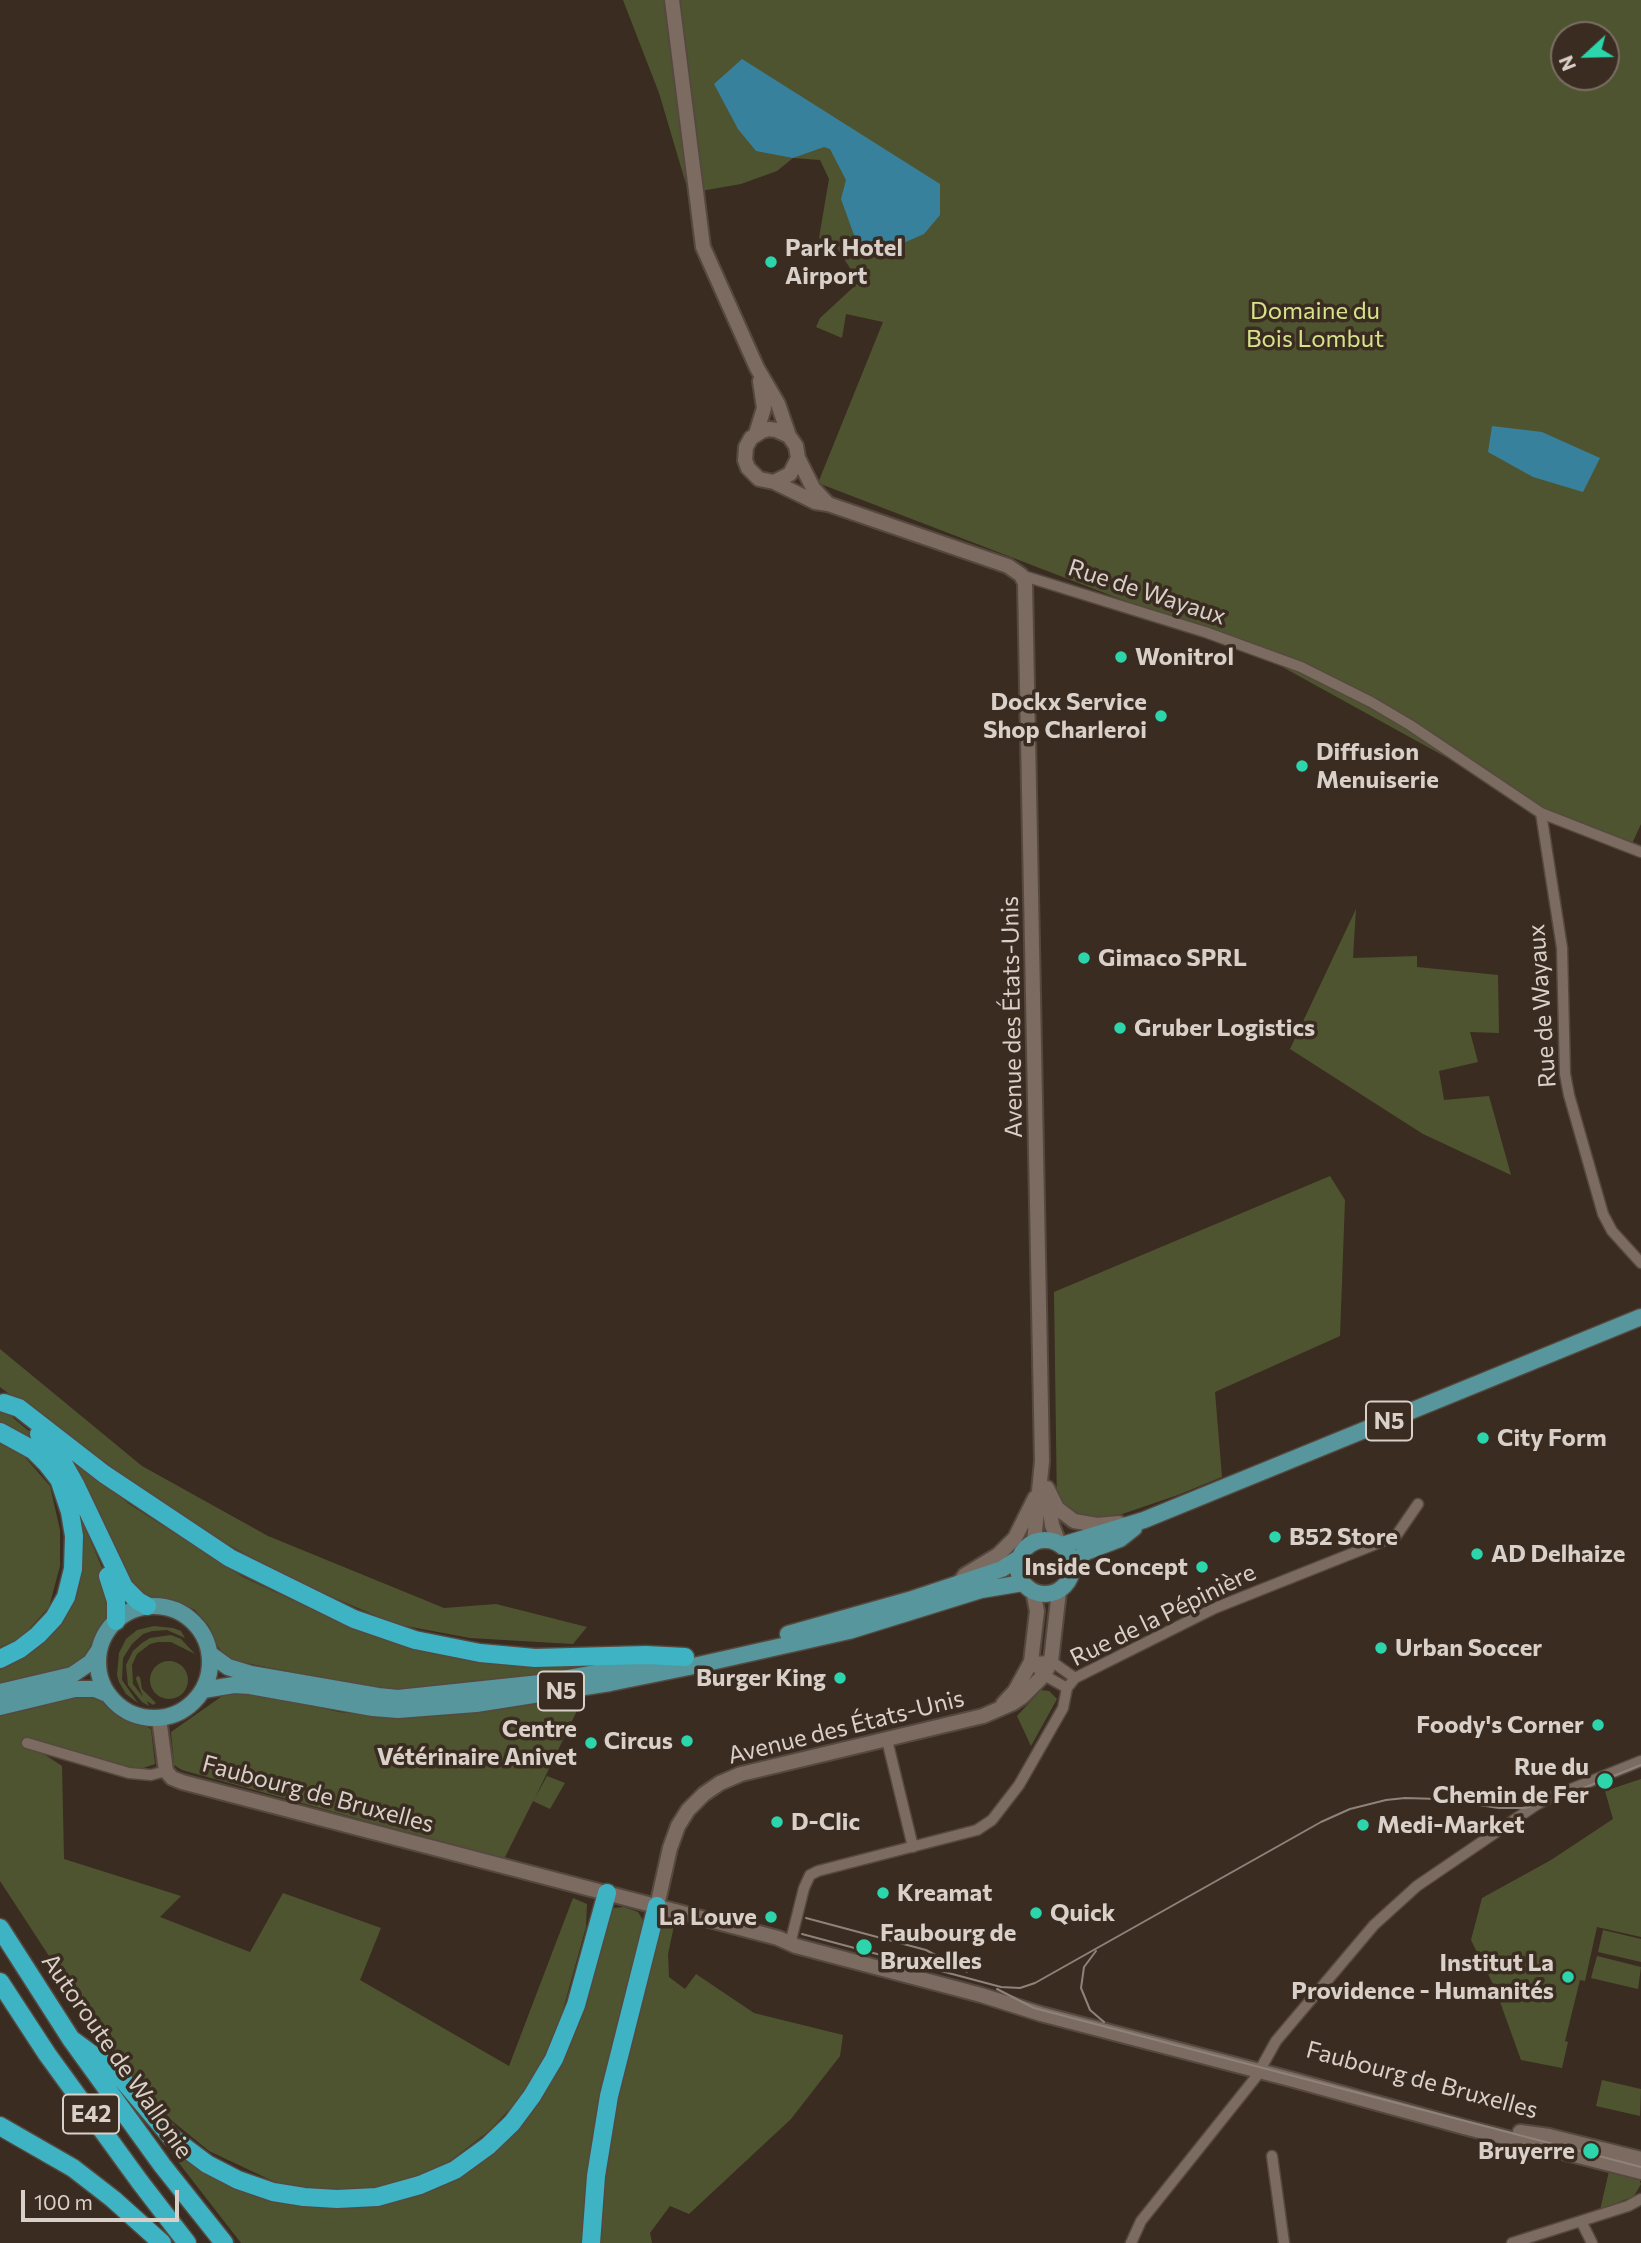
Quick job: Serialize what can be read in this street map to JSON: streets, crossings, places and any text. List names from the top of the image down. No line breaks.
{"streets":{"highway":["Autoroute de Wallonie","E42"],"main road":["N5"],"street":["Rue de Wayaux","Avenue des États-Unis","Rue de la Pépinière","Faubourg de Bruxelles"]},"crossings":[["Rue de Wayaux","Avenue des États-Unis"],["Avenue des États-Unis","N5"],["Avenue des États-Unis","Faubourg de Bruxelles"],["N5","Faubourg de Bruxelles"],["Rue de la Pépinière","Faubourg de Bruxelles"]],"parks":["Domaine du Bois Lombut"],"places":["Park Hotel Airport","Wonitrol","Dockx Service Shop Charleroi","Diffusion Menuiserie","Gimaco SPRL","Gruber Logistics","City Form","B52 Store","AD Delhaize","Inside Concept","Urban Soccer","Burger King","Foody's Corner","Circus","Centre Vétérinaire Anivet","Rue du Chemin de Fer","D-Clic","Medi-Market","Kreamat","Quick","La Louve","Faubourg de Bruxelles","Institut La Providence - Humanités","Bruyerre"],"scale_bar":"100 m","north":"left"}
